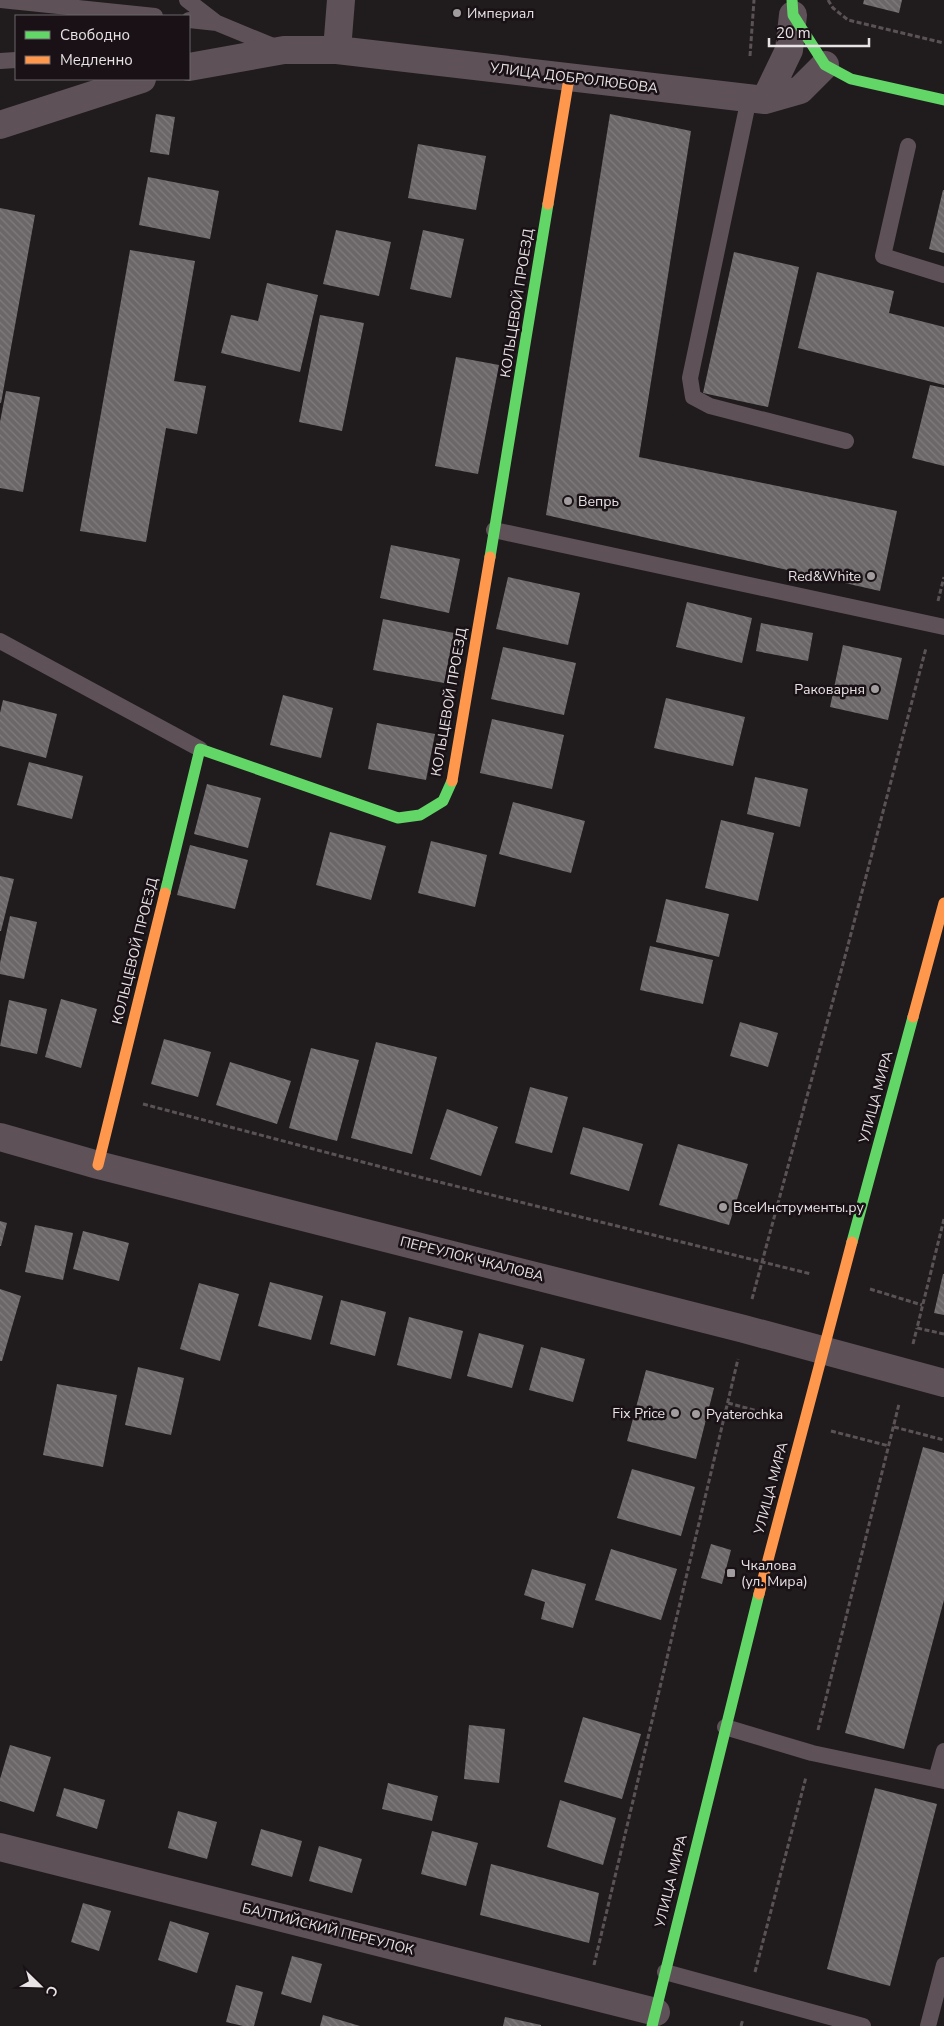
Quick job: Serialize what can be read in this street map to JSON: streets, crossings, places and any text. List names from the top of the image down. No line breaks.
{"streets":{"street":["УЛИЦА ДОБРОЛЮБОВА","КОЛЬЦЕВОЙ ПРОЕЗД","УЛИЦА МИРА","ПЕРЕУЛОК ЧКАЛОВА","БАЛТИЙСКИЙ ПЕРЕУЛОК"]},"crossings":[["УЛИЦА ДОБРОЛЮБОВА","КОЛЬЦЕВОЙ ПРОЕЗД"],["КОЛЬЦЕВОЙ ПРОЕЗД","ПЕРЕУЛОК ЧКАЛОВА"],["УЛИЦА МИРА","ПЕРЕУЛОК ЧКАЛОВА"],["УЛИЦА МИРА","БАЛТИЙСКИЙ ПЕРЕУЛОК"]],"places":{"other":["Империал","Вепрь","Red&White","Раковарня","ВсеИнструменты.ру","Fix Price","Pyaterochka"],"transit":["Чкалова (ул. Мира)"]},"legend":["Свободно","Медленно"],"scale_bar":"20 m","north":"bottom right"}
